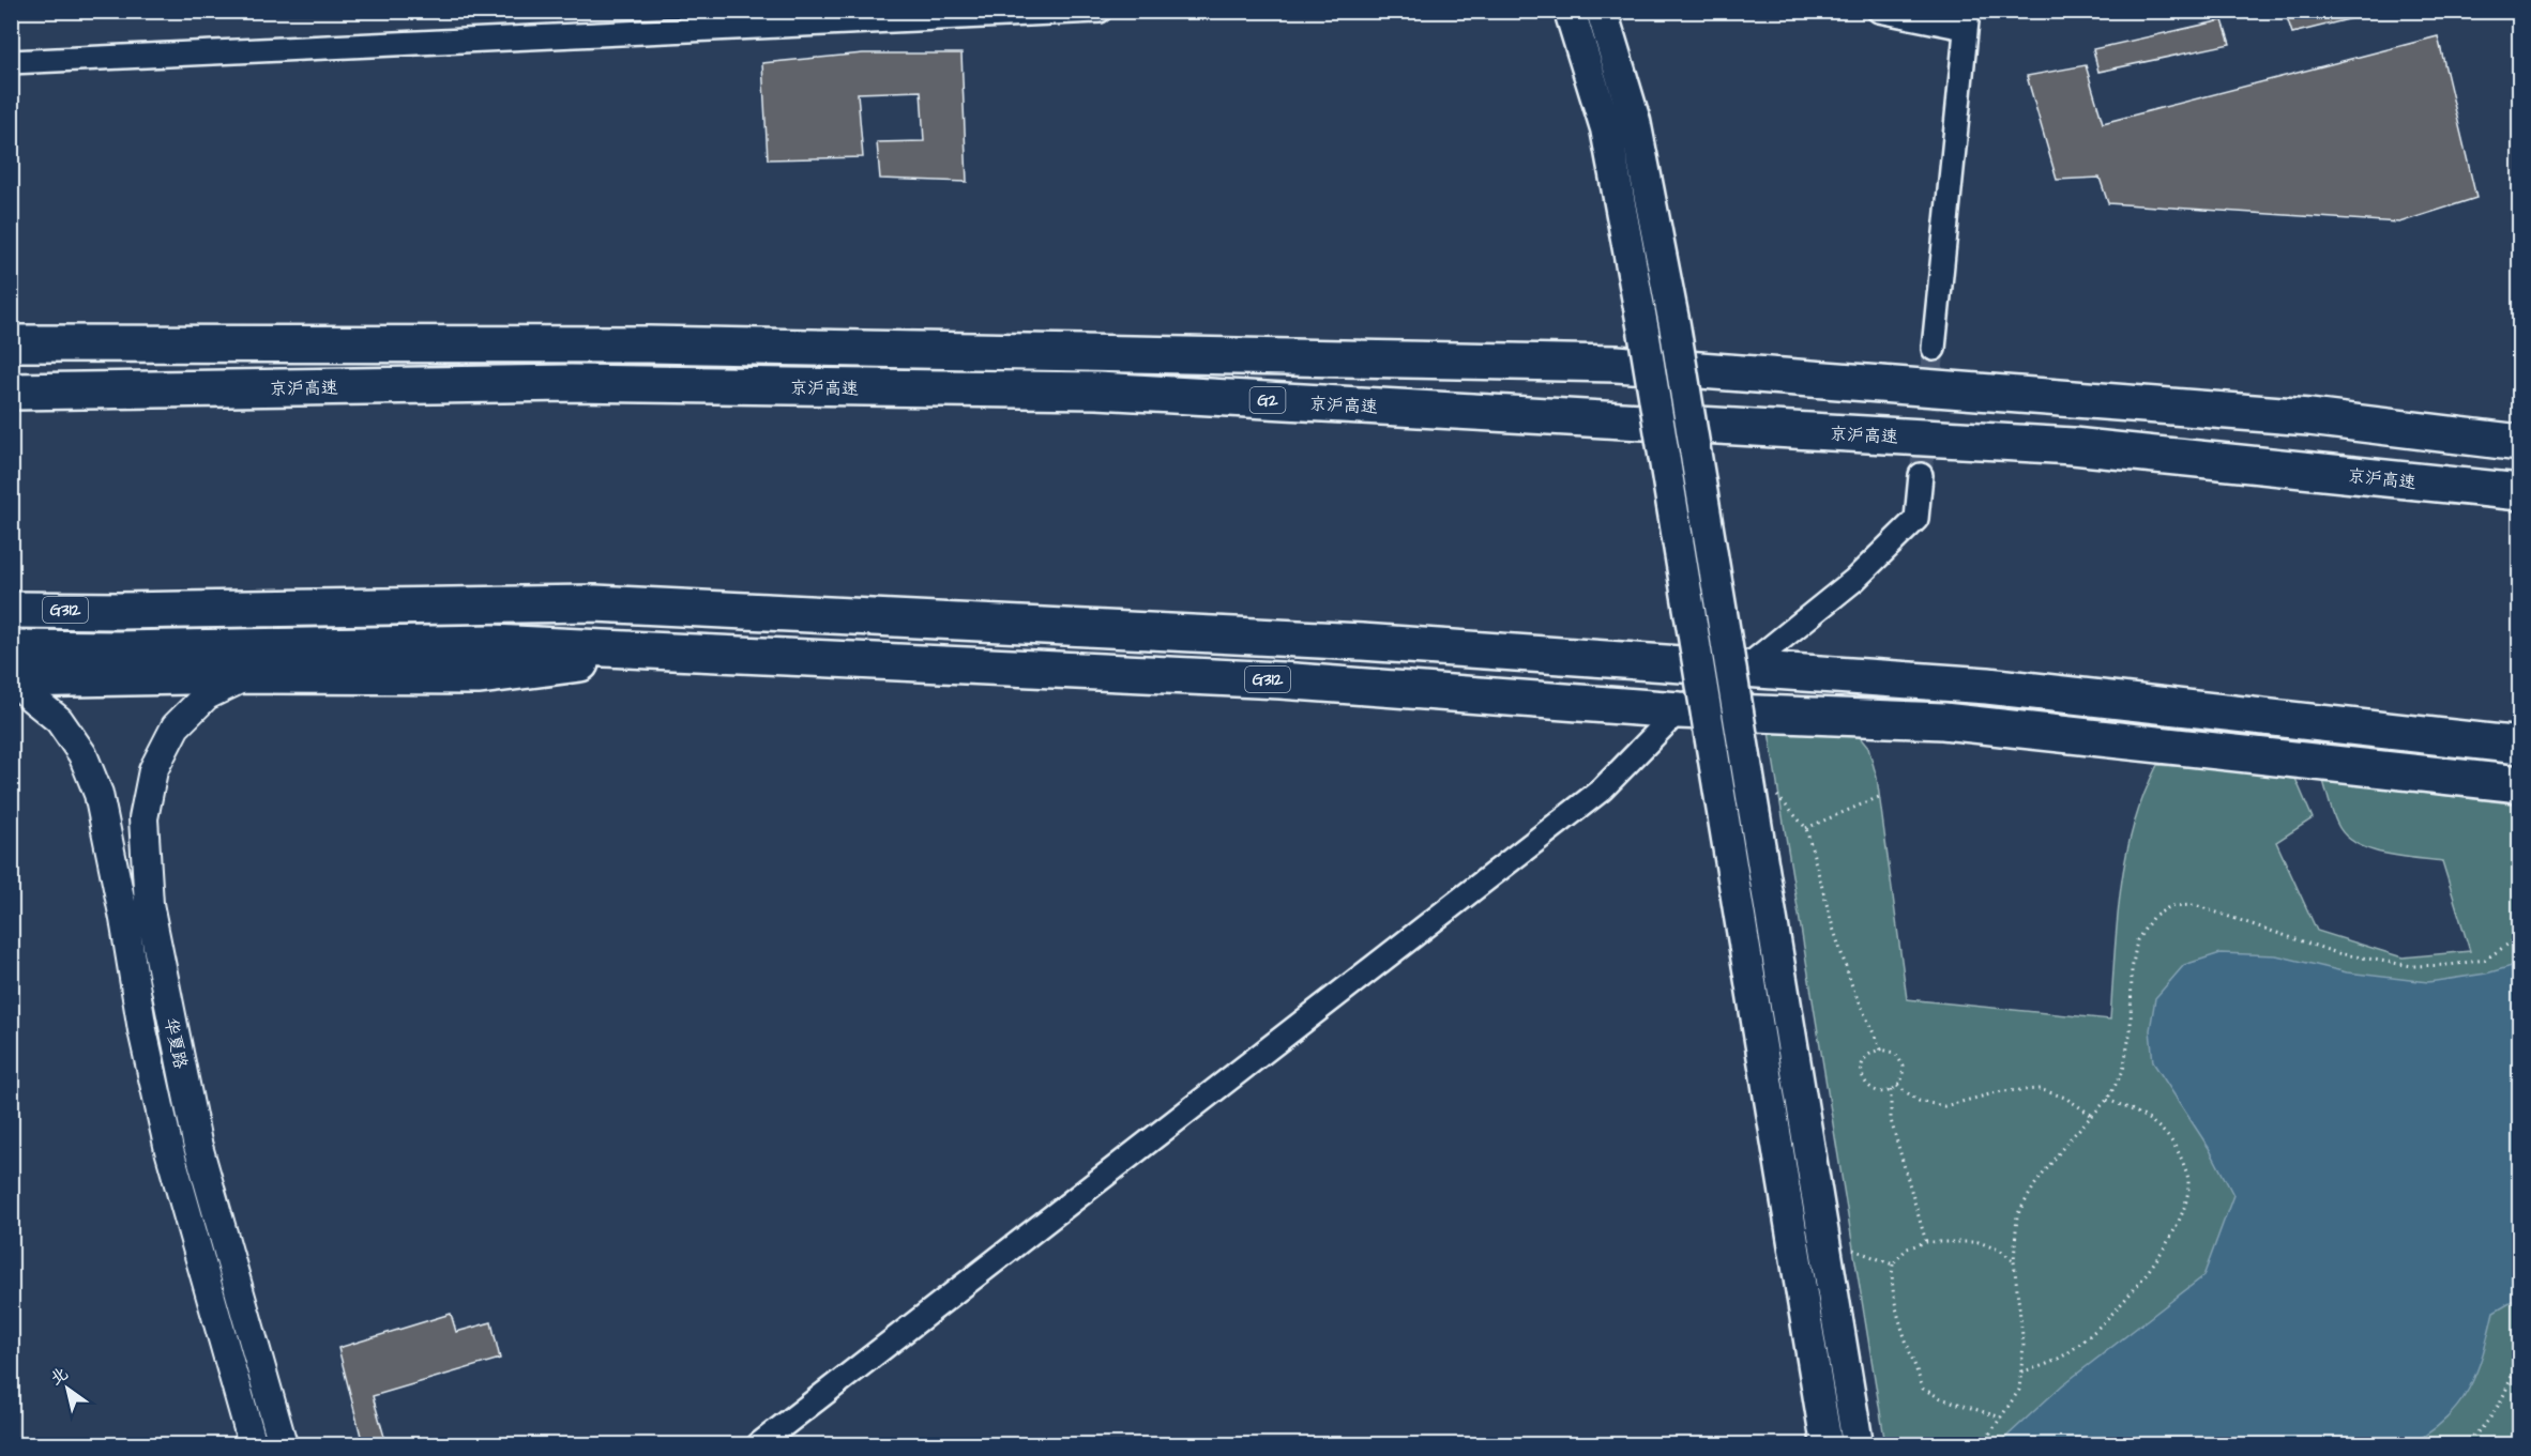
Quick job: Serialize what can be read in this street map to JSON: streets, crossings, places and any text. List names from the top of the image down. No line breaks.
{"streets":{"highway":["京沪高速","G2","G312"],"street":["华夏路"]},"crossings":[["G312","华夏路"]],"north":"top left"}
